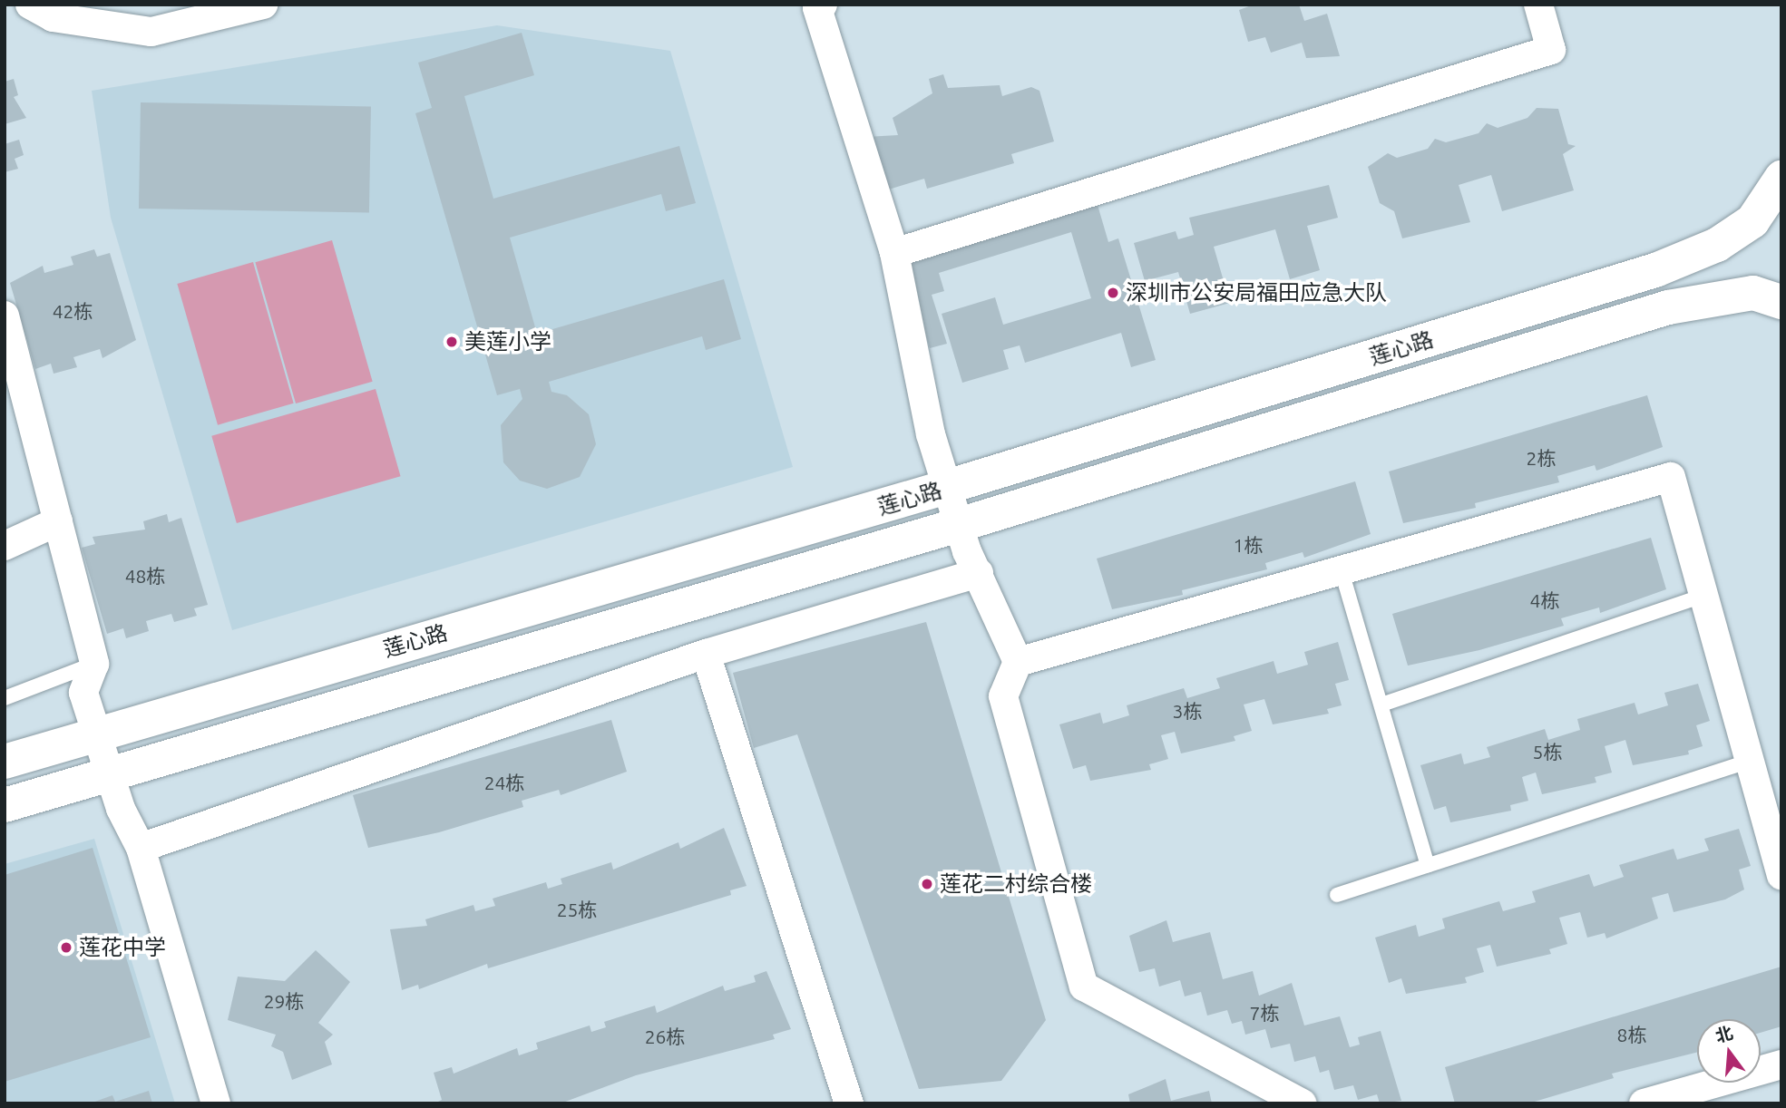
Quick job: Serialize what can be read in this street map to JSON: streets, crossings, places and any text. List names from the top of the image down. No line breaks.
{"streets":{"main road":["莲心路"]},"places":["深圳市公安局福田应急大队","美莲小学","莲花二村综合楼","莲花中学"],"house_numbers":["42栋","2栋","1栋","48栋","4栋","3栋","5栋","24栋","25栋","29栋","7栋","8栋","26栋"],"north":"top"}
